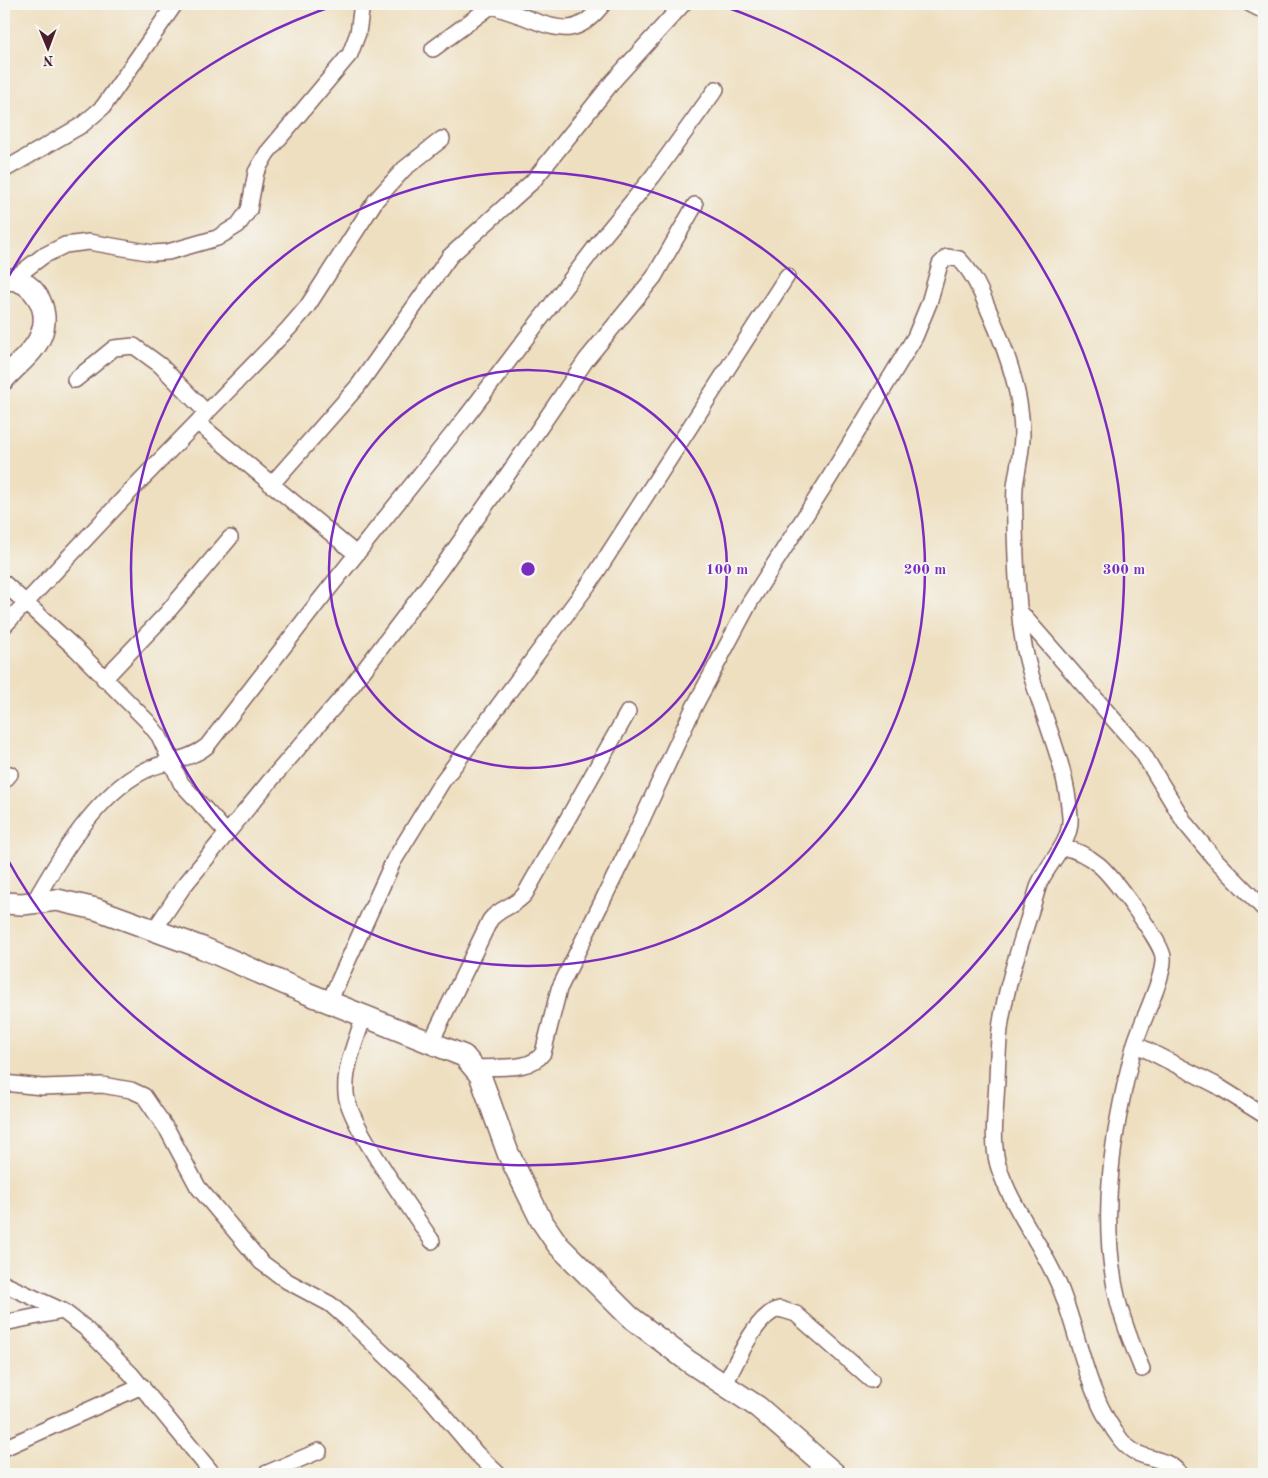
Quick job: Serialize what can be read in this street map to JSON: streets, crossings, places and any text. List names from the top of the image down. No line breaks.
{"north":"bottom","rings":["100 m","200 m","300 m"]}
